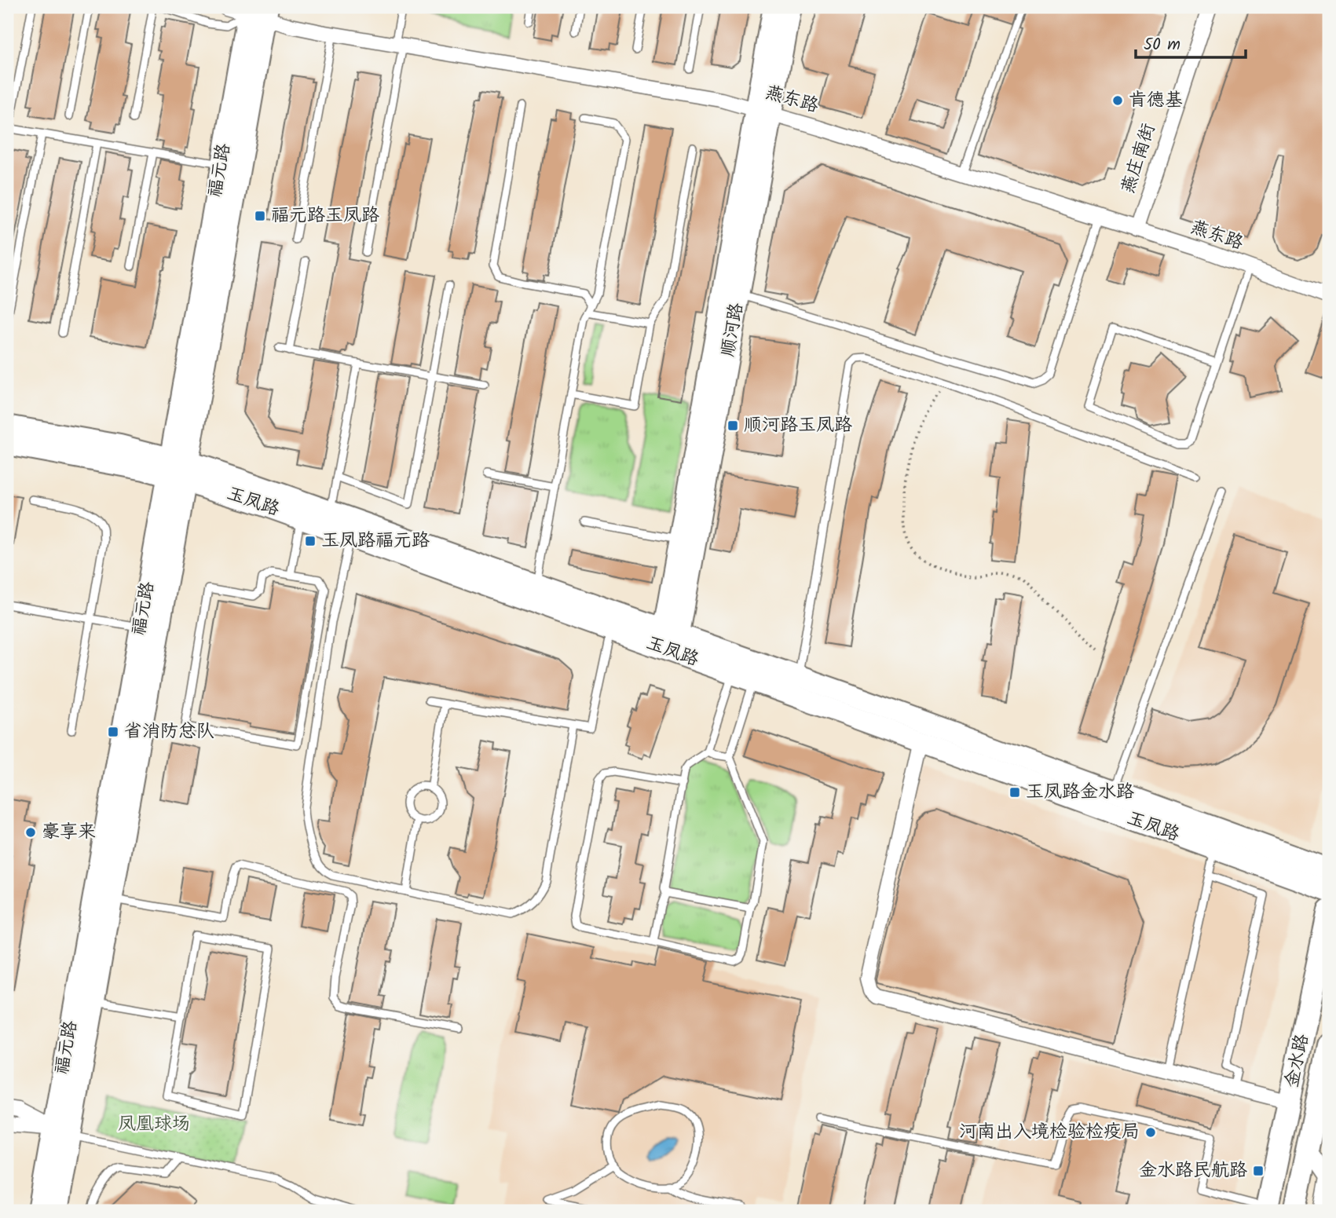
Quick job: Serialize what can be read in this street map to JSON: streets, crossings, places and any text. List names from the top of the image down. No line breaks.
{"streets":{"main road":["金水路"],"street":["燕东路","燕庄南街","福元路","顺河路","玉凤路"]},"crossings":[["燕东路","燕庄南街"],["燕东路","福元路"],["燕东路","顺河路"],["福元路","玉凤路"],["顺河路","玉凤路"]],"parks":["凤凰球场"],"places":{"other":["肯德基","豪享来","河南出入境检验检疫局"],"transit":["福元路玉凤路","顺河路玉凤路","玉凤路福元路","省消防总队","玉凤路金水路","金水路民航路"]},"scale_bar":"50 m"}
